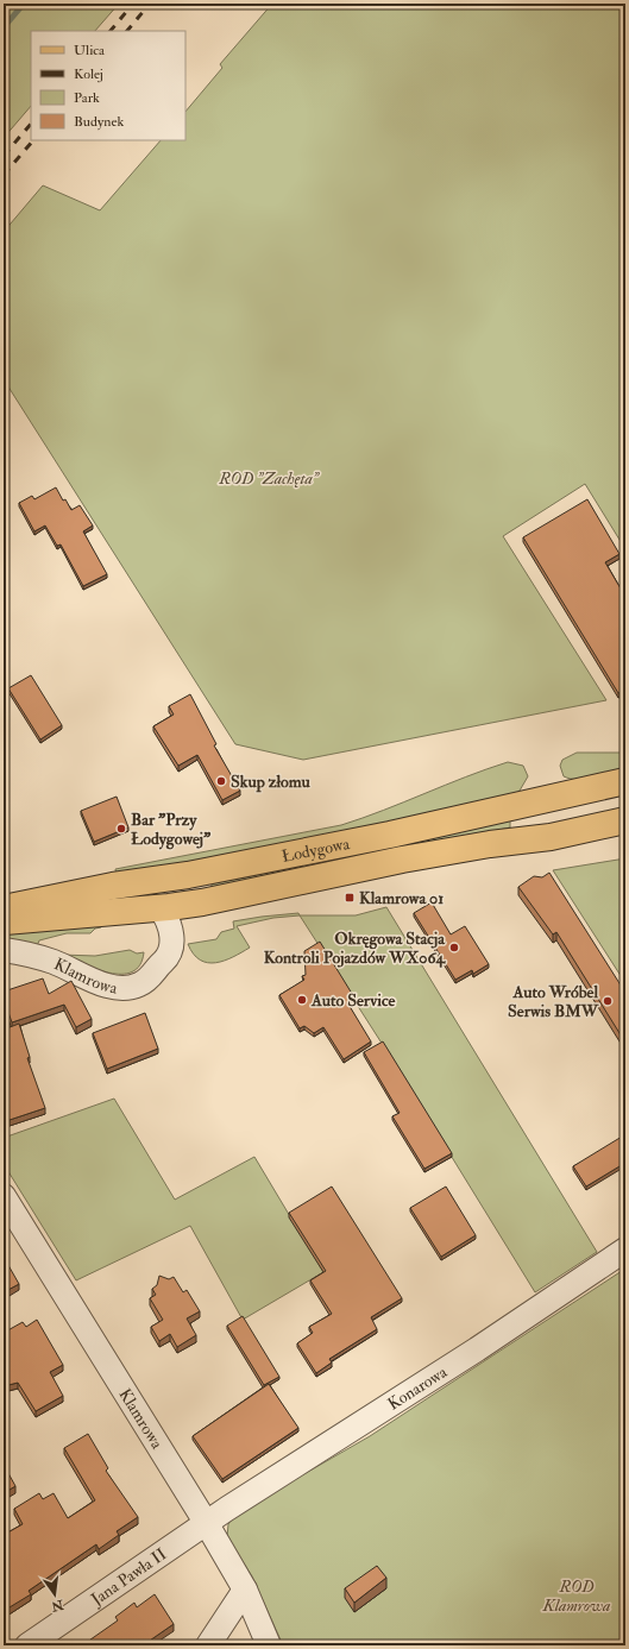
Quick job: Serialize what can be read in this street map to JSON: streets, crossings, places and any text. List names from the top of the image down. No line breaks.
{"streets":{"main road":["Łodygowa"],"street":["Klamrowa","Konarowa","Jana Pawła II"]},"crossings":[["Łodygowa","Klamrowa"],["Klamrowa","Konarowa"],["Klamrowa","Jana Pawła II"],["Konarowa","Jana Pawła II"]],"parks":["ROD \"Zachęta\"","ROD Klamrowa"],"places":{"other":["Skup złomu","Bar \"Przy Łodygowej\"","Okręgowa Stacja Kontroli Pojazdów WX064","Auto Service","Auto Wróbel Serwis BMW"],"transit":["Klamrowa 01"]},"legend":["Ulica","Kolej","Park","Budynek"],"north":"bottom"}
